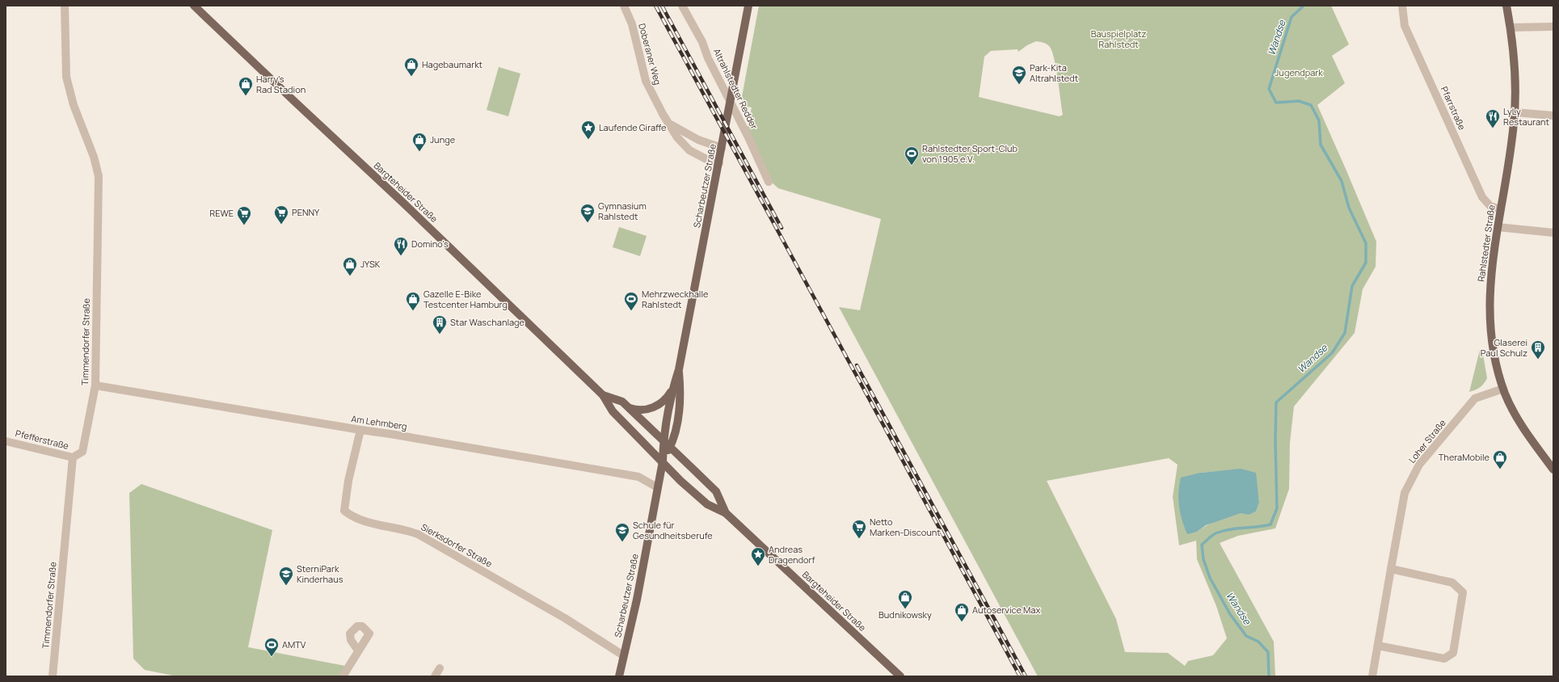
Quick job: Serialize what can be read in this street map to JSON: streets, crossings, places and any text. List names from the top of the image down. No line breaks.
{"streets":{"main road":["Scharbeutzer Straße","Bargteheider Straße","Rahlstedter Straße"],"street":["Doberaner Weg","Altrahlstedter Redder","Pfarrstraße","Timmendorfer Straße","Am Lehmberg","Pfefferstraße","Loher Straße","Sierksdorfer Straße"]},"crossings":[["Doberaner Weg","Scharbeutzer Straße"],["Pfarrstraße","Rahlstedter Straße"],["Scharbeutzer Straße","Bargteheider Straße"],["Scharbeutzer Straße","Am Lehmberg"],["Scharbeutzer Straße","Sierksdorfer Straße"],["Rahlstedter Straße","Loher Straße"],["Timmendorfer Straße","Am Lehmberg"],["Timmendorfer Straße","Pfefferstraße"],["Am Lehmberg","Sierksdorfer Straße"]],"water":["Wandse"],"parks":["Bauspielplatz Rahlstedt","Jugendpark"],"places":{"shop":["Hagebaumarkt","Harry's Rad Stadion","Junge","JYSK","Gazelle E-Bike Testcenter Hamburg","TheraMobile","Budnikowsky","Autoservice Max"],"school or university":["Park-Kita Altrahlstedt","Gymnasium Rahlstedt","Schule für Gesundheitsberufe","SterniPark Kinderhaus"],"restaurant":["LyLy Restaurant","Domino's"],"place":["Laufende Giraffe","Andreas Dragendorf"],"sports":["Rahlstedter Sport-Club von 1905 e.V.","Mehrzweckhalle Rahlstedt","AMTV"],"supermarket":["PENNY","REWE","Netto Marken-Discount"],"building":["Star Waschanlage","Glaserei Paul Schulz"]}}
